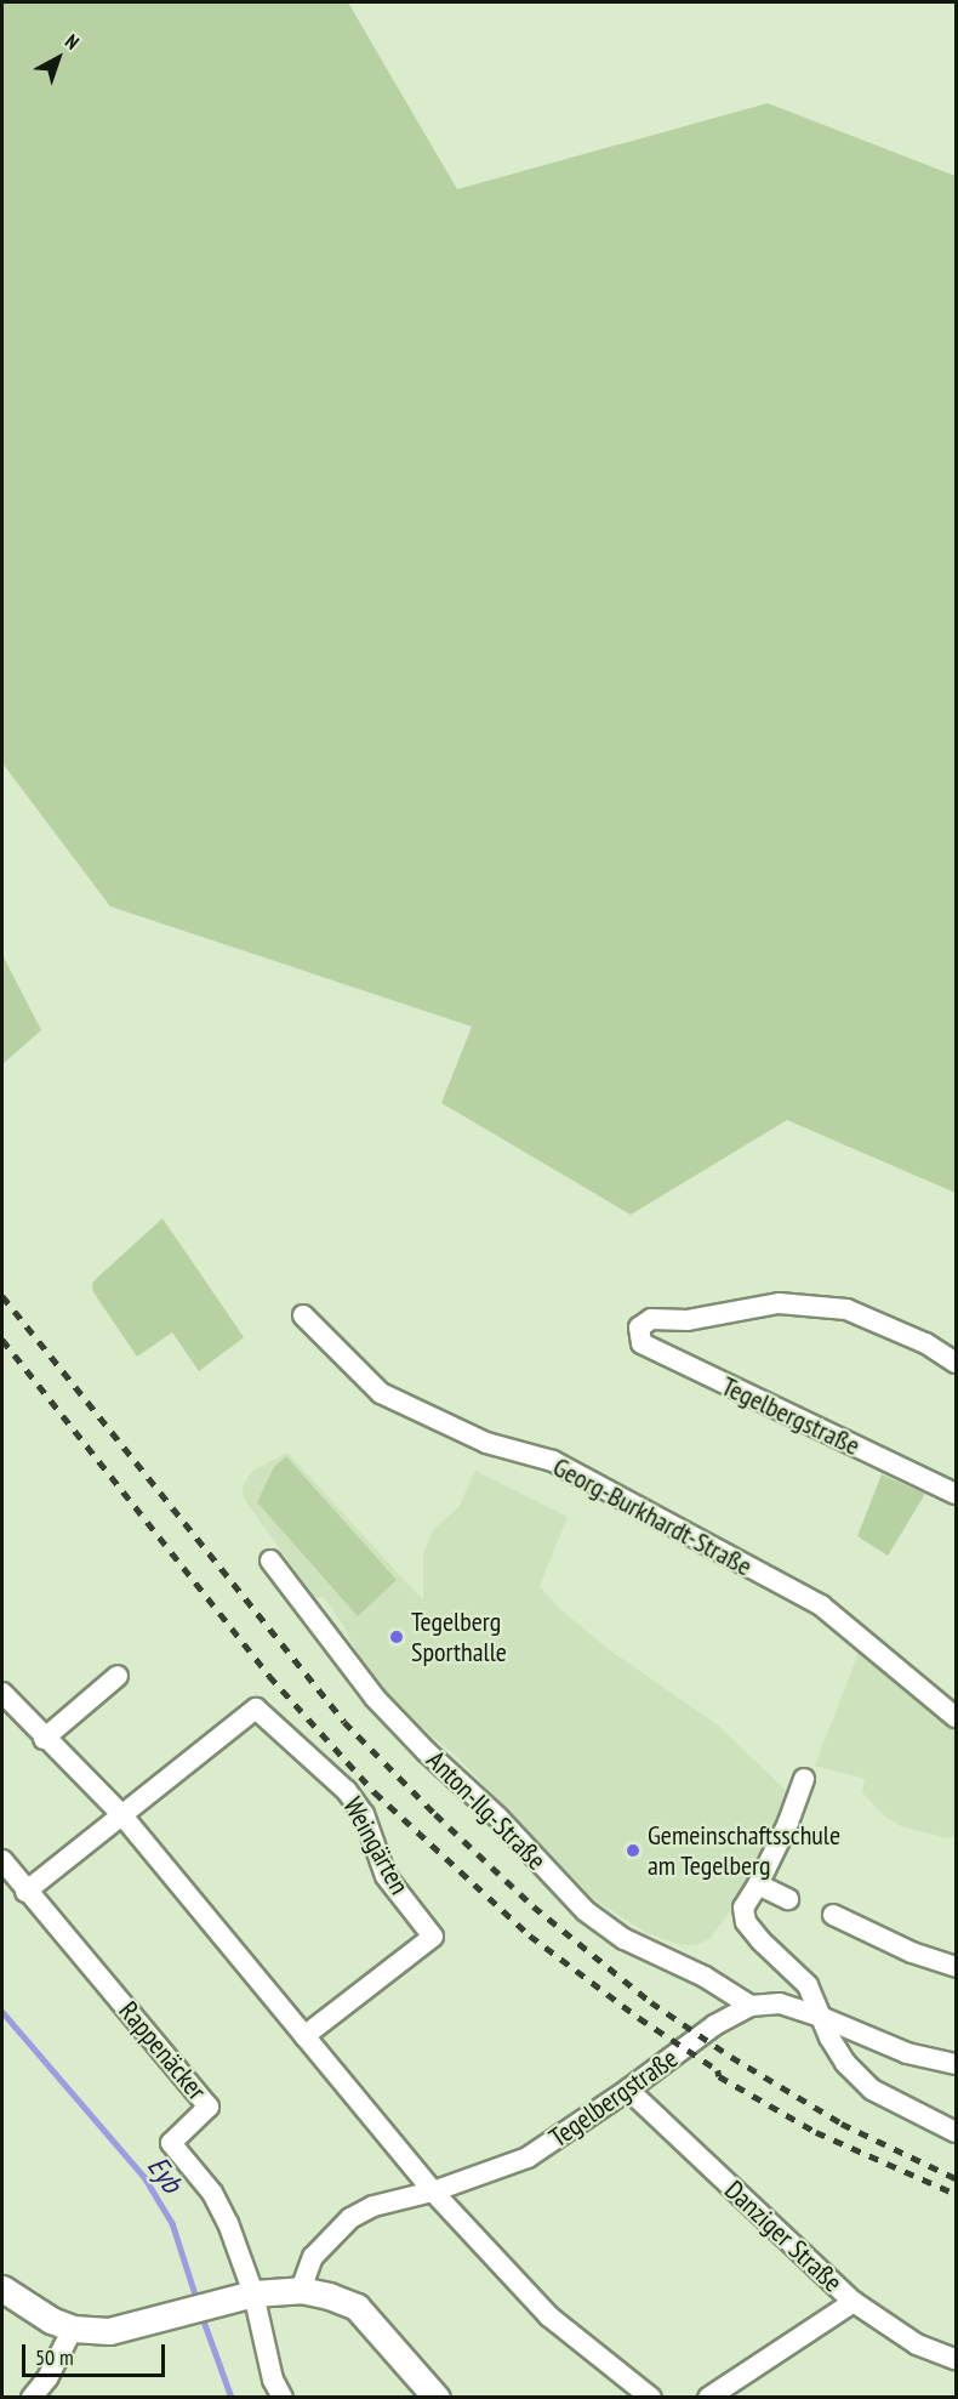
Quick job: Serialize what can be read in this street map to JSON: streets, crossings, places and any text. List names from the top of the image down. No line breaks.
{"streets":{"street":["Tegelbergstraße","Georg-Burkhardt-Straße","Anton-Ilg-Straße","Weingärten","Rappenäcker","Danziger Straße"]},"crossings":[["Tegelbergstraße","Anton-Ilg-Straße"],["Tegelbergstraße","Danziger Straße"]],"water":["Eyb"],"places":["Tegelberg Sporthalle","Gemeinschaftsschule am Tegelberg"],"scale_bar":"50 m","north":"top right"}
